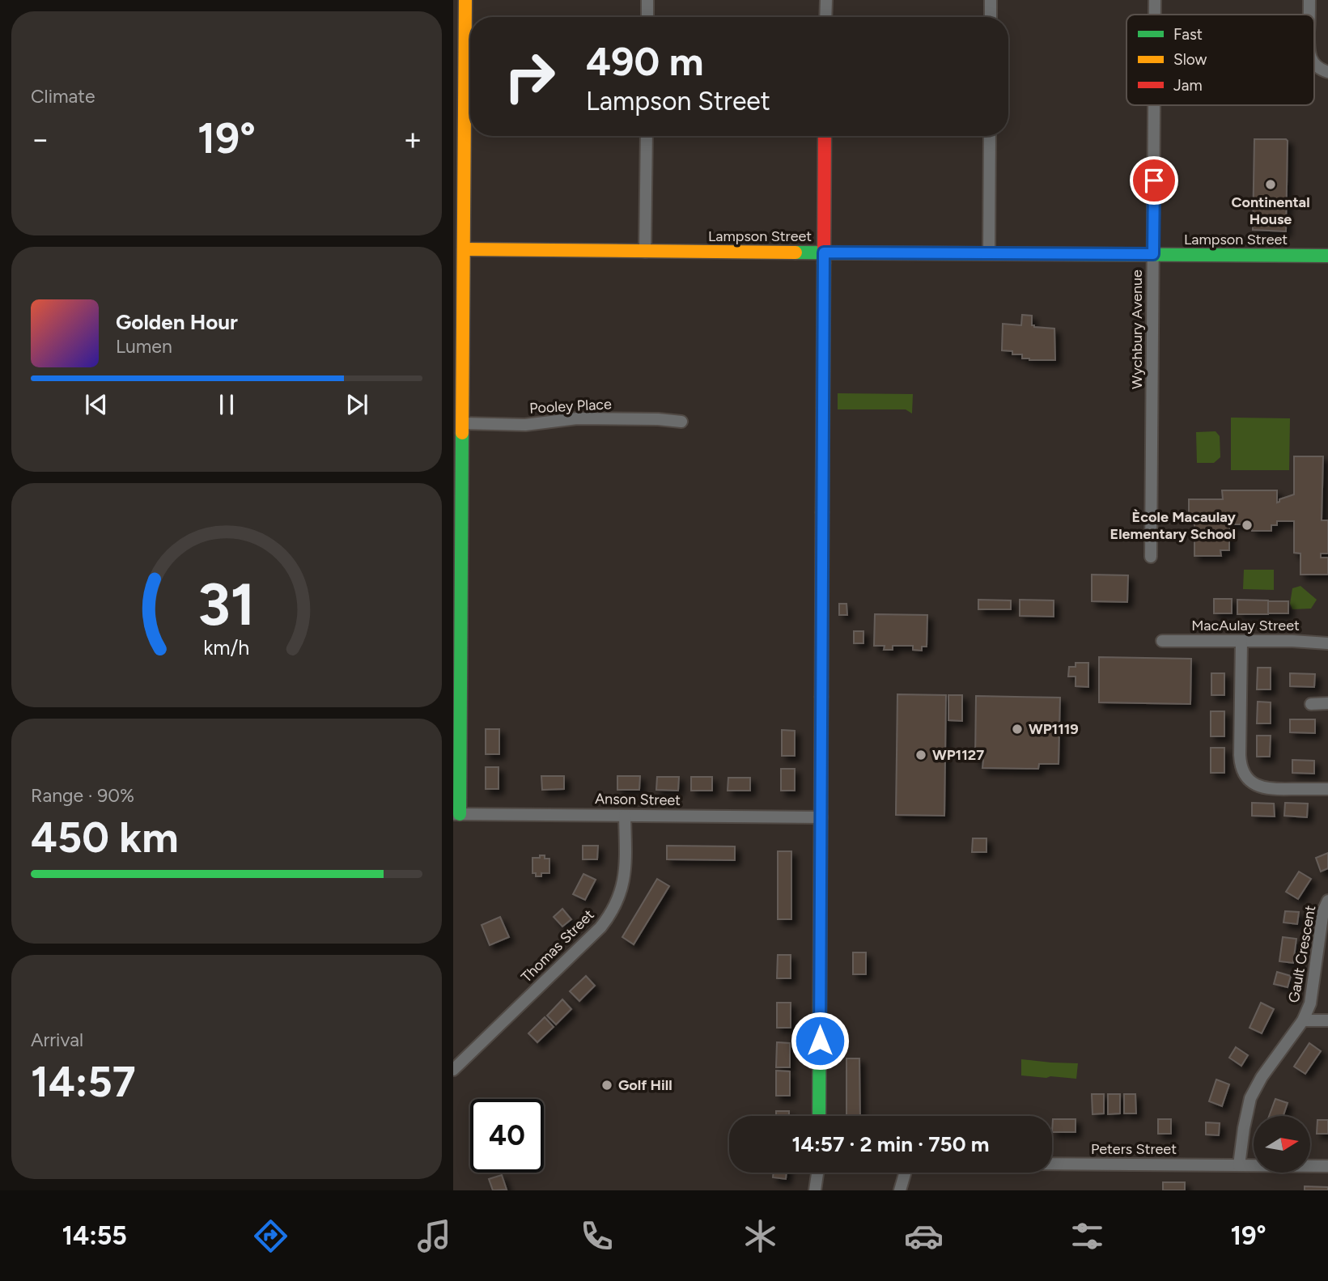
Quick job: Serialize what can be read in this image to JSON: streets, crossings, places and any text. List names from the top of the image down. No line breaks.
{"streets":{"street":["Lampson Street","Wychbury Avenue","Pooley Place","MacAulay Street","Anson Street","Thomas Street","Gault Crescent","Peters Street"]},"crossings":[["Lampson Street","Wychbury Avenue"],["Anson Street","Thomas Street"],["Gault Crescent","Peters Street"]],"places":["Continental House","Ècole Macaulay Elementary School","WP1119","WP1127","Golf Hill"],"legend":["Fast","Slow","Jam"],"north":"right","page":{"tile":["Climate",["Range · 90%","450 km"],["Arrival","14:57"]],"turn":["490 m","Lampson Street"],"heat":["−","19°","+"],"song":["Golden Hour","Lumen"],"limit":"40","trip":"14:57 · 2 min · 750 m","tabs":["14:55","19°"],"gauge":["31","km/h"]}}
